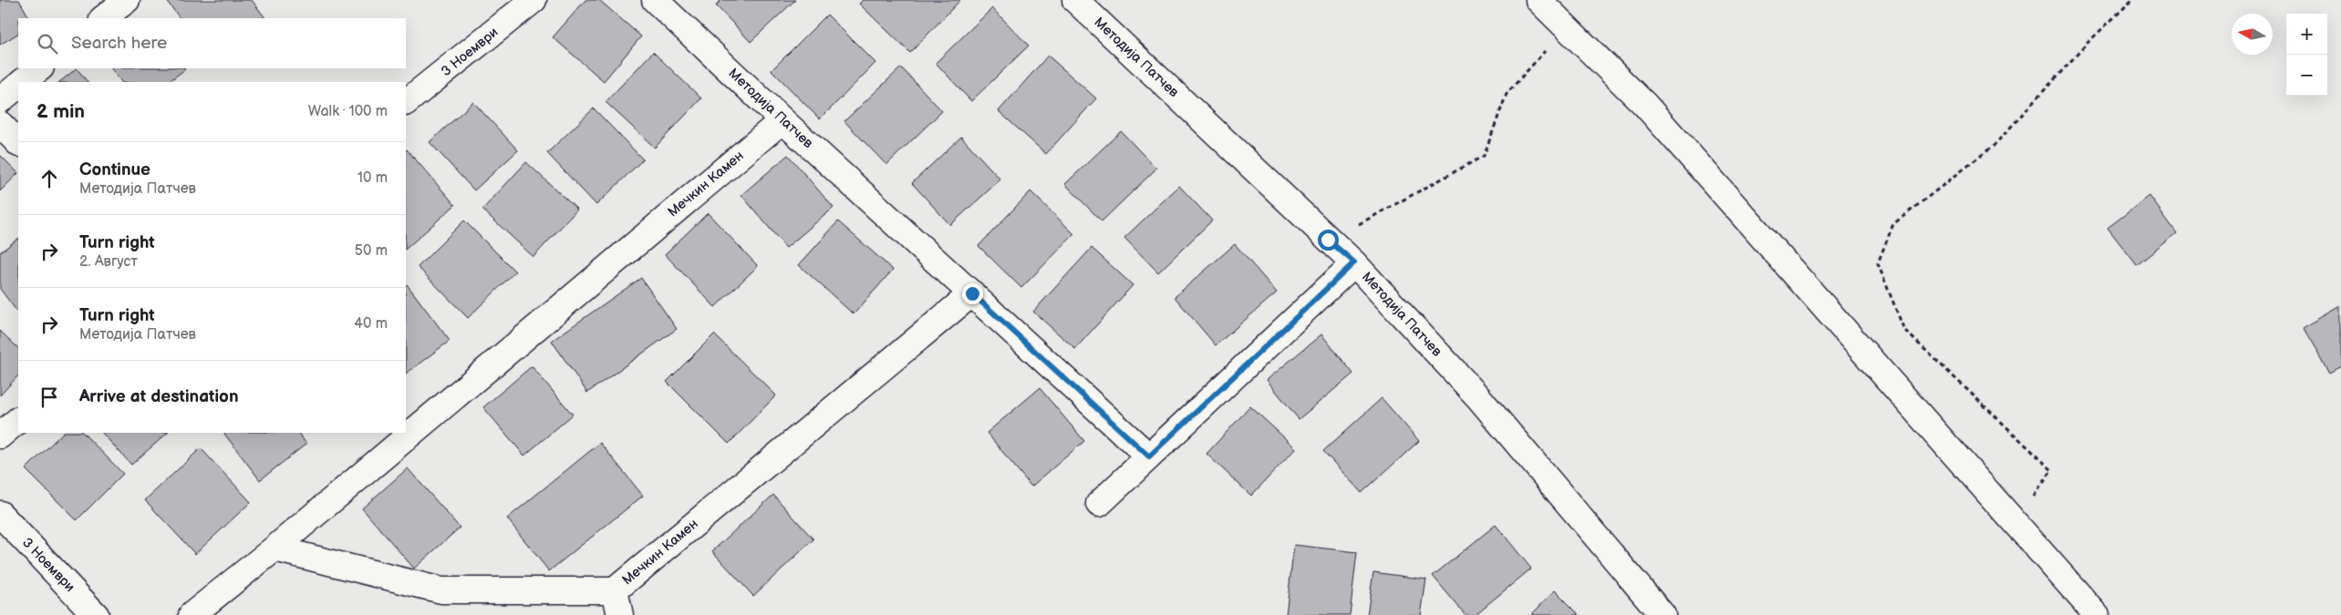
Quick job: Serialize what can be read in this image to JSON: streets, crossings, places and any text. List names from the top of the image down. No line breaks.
{"streets":{"street":["3 Ноември","Методиjа Патчев","Мечкин Камен"]},"crossings":[["Методиjа Патчев","Мечкин Камен"]],"north":"left","page":{"map_buttons":["+","−"],"search":"Search here","heading":["2 min","Walk · 100 m"],"list":[["Continue","Методиjа Патчев","10 m"],["Turn right","2. Август","50 m"],["Turn right","Методиjа Патчев","40 m"],"Arrive at destination"]}}
